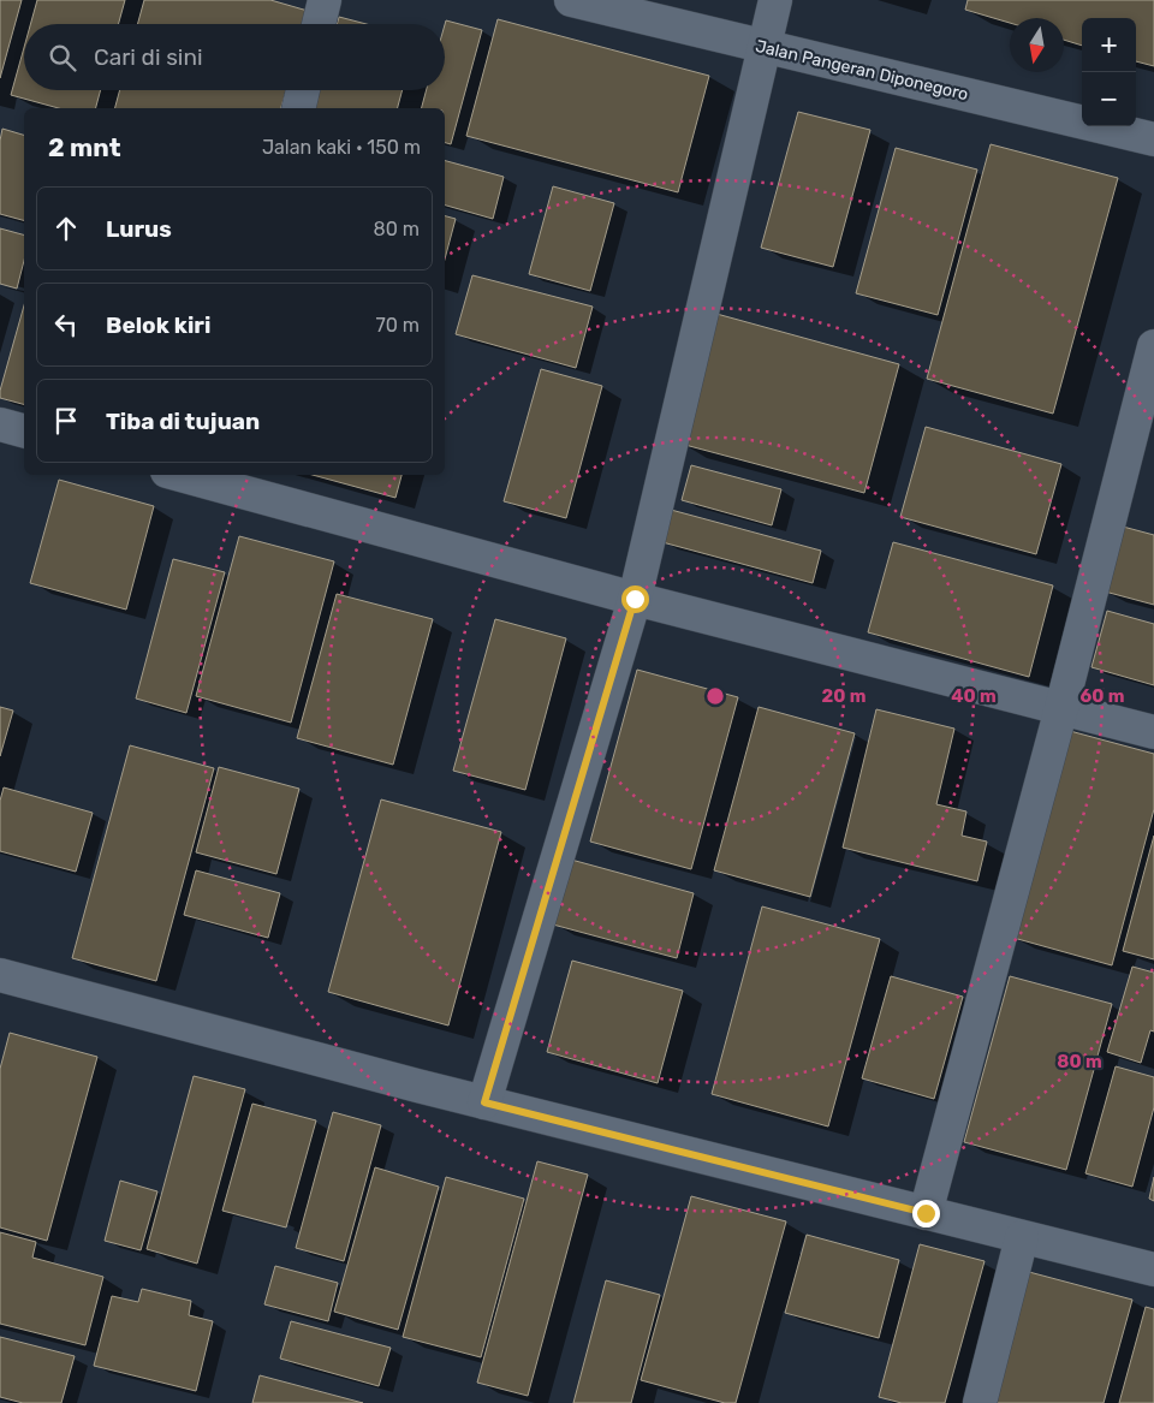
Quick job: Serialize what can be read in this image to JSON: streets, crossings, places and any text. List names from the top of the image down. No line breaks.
{"streets":{"street":["Jalan Pangeran Diponegoro"]},"north":"bottom","page":{"map_buttons":["+","−"],"search":"Cari di sini","heading":["2 mnt","Jalan kaki · 150 m"],"list":[["Lurus","80 m"],["Belok kiri","70 m"],"Tiba di tujuan"]},"rings":["20 m","40 m","60 m","80 m"]}
